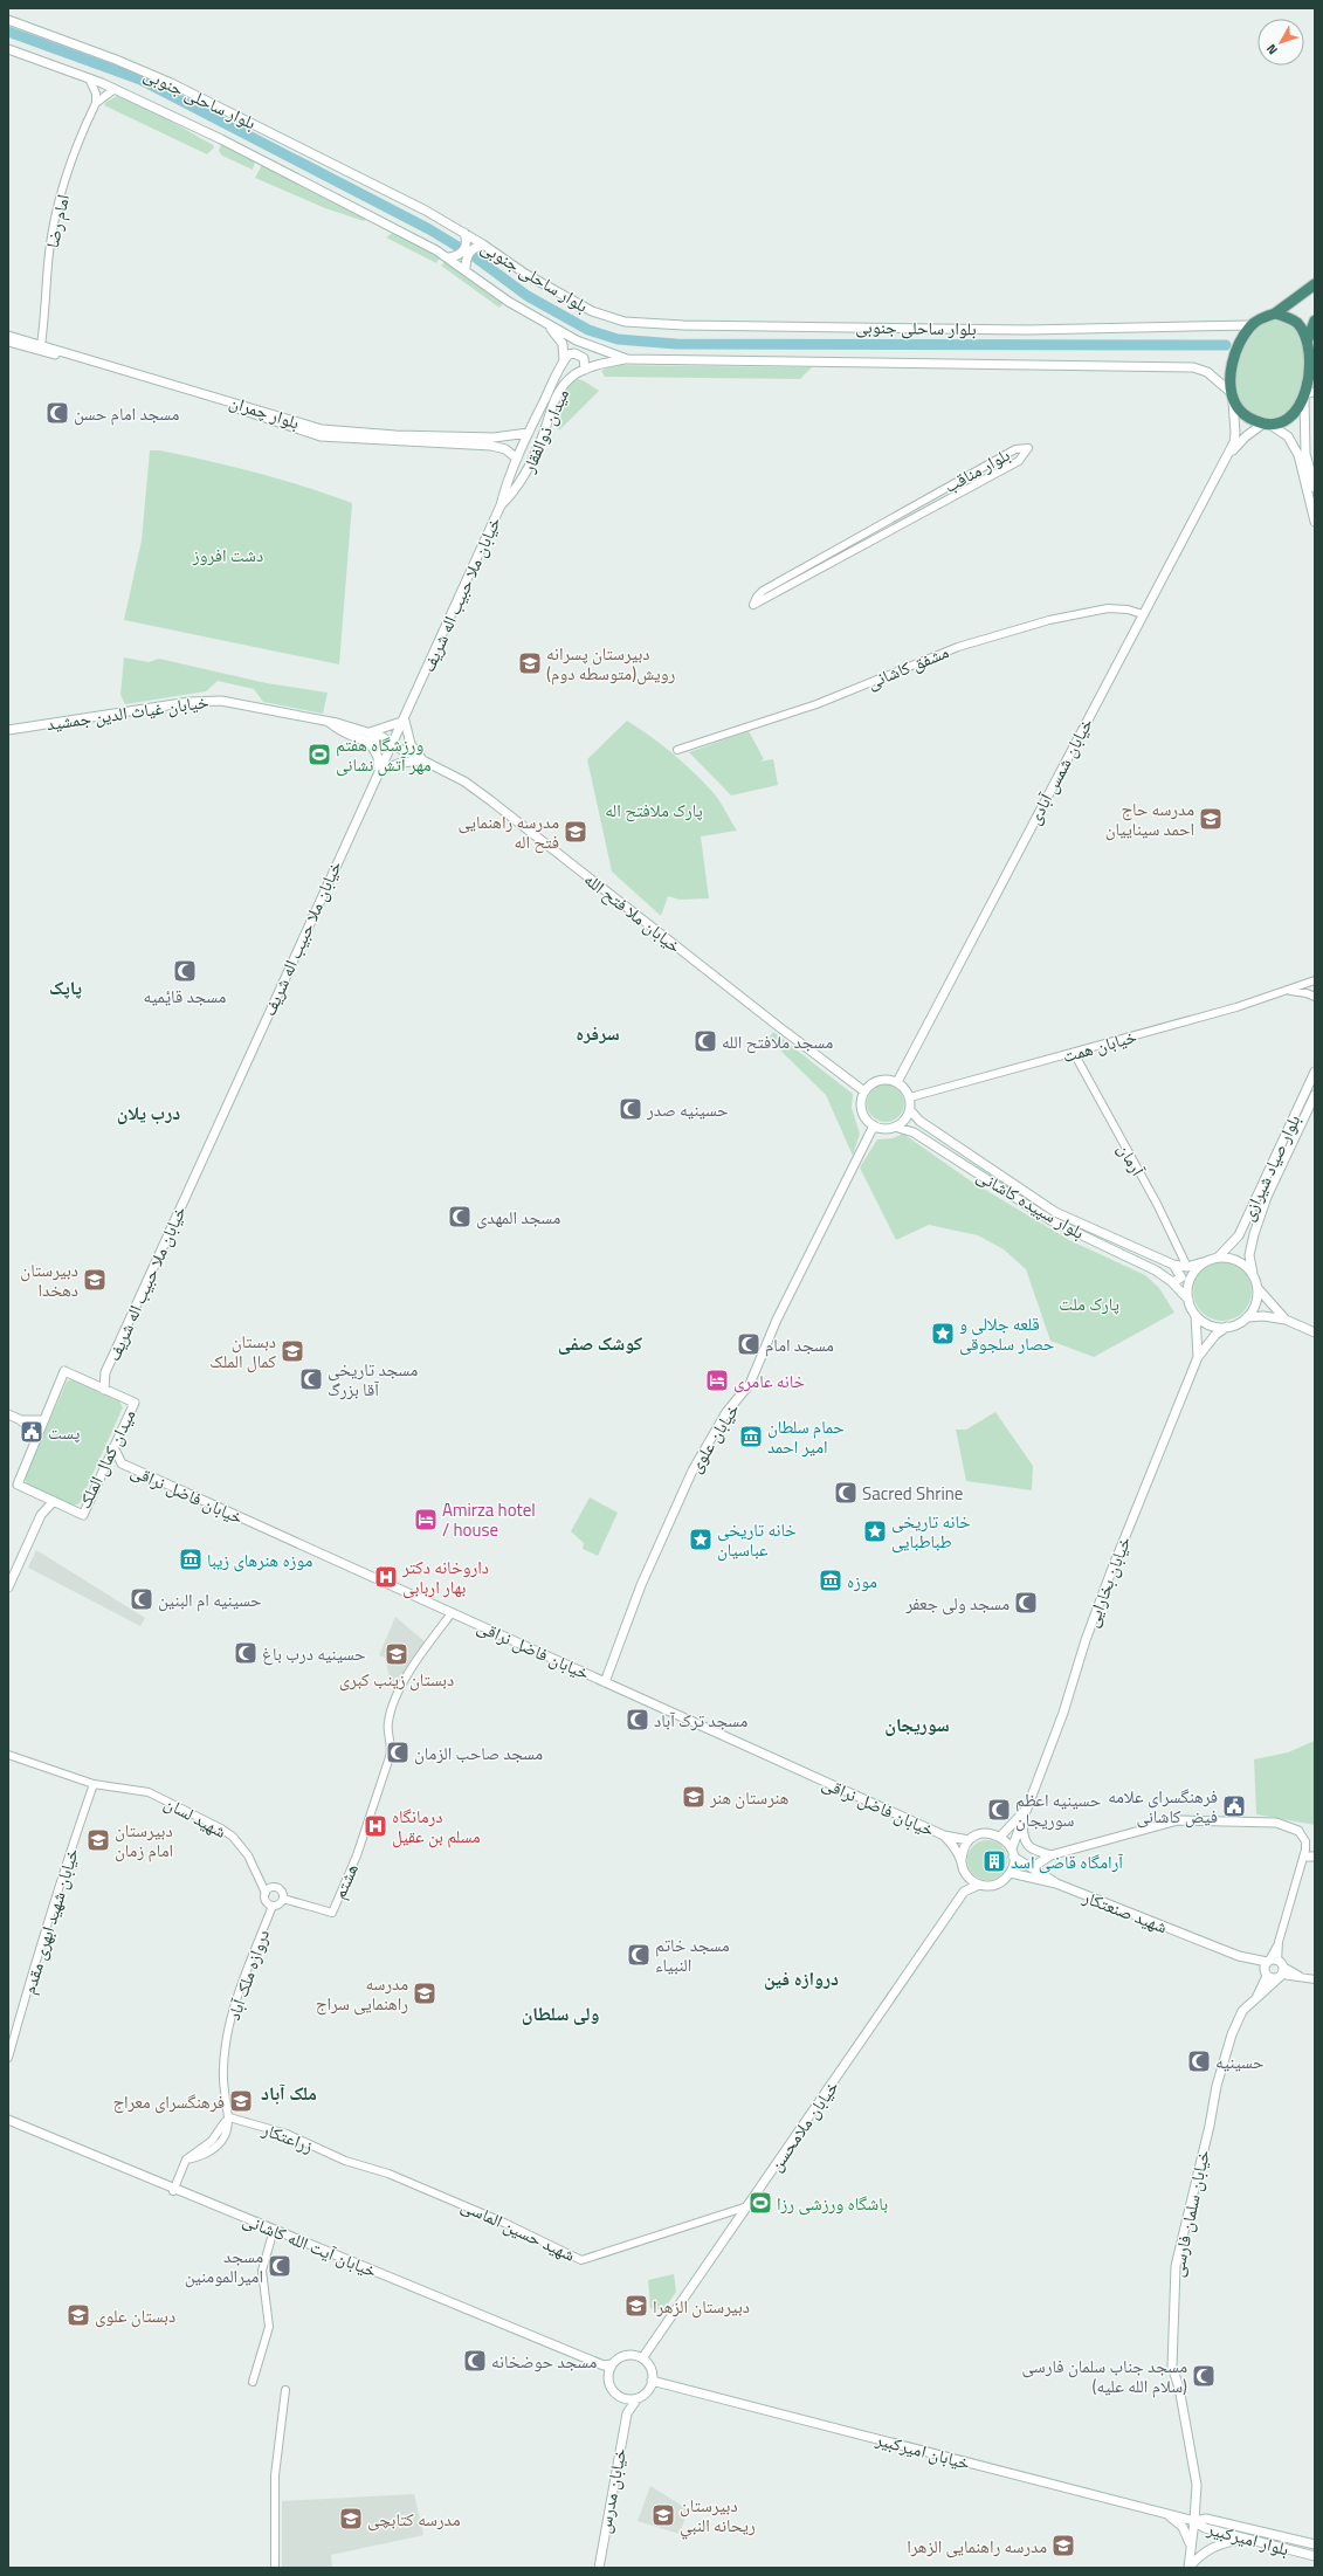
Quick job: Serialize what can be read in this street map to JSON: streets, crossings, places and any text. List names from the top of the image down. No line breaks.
{"streets":{"main road":["بلوار ساحلی جنوبی","بلوار چمران","میدان ذوالفقار","خیابان ملا حبیب اله شریف","خیابان غیاث الدین جمشید","خیابان شمس آبادی","خیابان ملا فتح الله","بلوار صیاد شیرازی","بلوار سپیده کاشانی","خیابان علوی","میدان کمال الملک","خیابان فاضل نراقی","خیابان بخارایی","شهید صنعتکار","خیابان ملامحسن","خیابان سلمان فارسی","خیابان آیت الله کاشانی","خیابان امیرکبیر","خیابان مدرس","بلوار امیرکبیر"],"street":["امام رضا","بلوار مناقب","مشفق کاشانی","خیابان همت","آرمان","شهید لسان","هشتم","خیابان شهید ابهری مقدم","دروازه ملک آباد","زراعتکار","شهید حسین الماسی"]},"crossings":[["امام رضا","بلوار چمران"],["بلوار چمران","میدان ذوالفقار"],["میدان ذوالفقار","خیابان ملا حبیب اله شریف"],["خیابان ملا حبیب اله شریف","خیابان غیاث الدین جمشید"],["خیابان ملا حبیب اله شریف","خیابان ملا فتح الله"],["خیابان ملا حبیب اله شریف","میدان کمال الملک"],["مشفق کاشانی","خیابان شمس آبادی"],["خیابان غیاث الدین جمشید","خیابان ملا فتح الله"],["خیابان شمس آبادی","خیابان ملا فتح الله"],["خیابان شمس آبادی","خیابان همت"],["خیابان شمس آبادی","بلوار سپیده کاشانی"],["خیابان شمس آبادی","خیابان علوی"],["خیابان ملا فتح الله","خیابان همت"],["خیابان ملا فتح الله","بلوار سپیده کاشانی"],["خیابان ملا فتح الله","خیابان علوی"],["خیابان همت","آرمان"],["خیابان همت","بلوار سپیده کاشانی"],["خیابان همت","خیابان علوی"],["آرمان","بلوار سپیده کاشانی"],["بلوار صیاد شیرازی","بلوار سپیده کاشانی"],["بلوار صیاد شیرازی","خیابان بخارایی"],["بلوار سپیده کاشانی","خیابان علوی"],["بلوار سپیده کاشانی","خیابان بخارایی"],["خیابان علوی","خیابان فاضل نراقی"],["میدان کمال الملک","خیابان فاضل نراقی"],["خیابان فاضل نراقی","هشتم"],["خیابان بخارایی","شهید صنعتکار"],["شهید لسان","هشتم"],["شهید لسان","خیابان شهید ابهری مقدم"],["شهید لسان","دروازه ملک آباد"],["هشتم","دروازه ملک آباد"],["دروازه ملک آباد","زراعتکار"],["خیابان ملامحسن","شهید حسین الماسی"],["خیابان ملامحسن","خیابان آیت الله کاشانی"],["خیابان ملامحسن","خیابان امیرکبیر"],["زراعتکار","شهید حسین الماسی"],["خیابان سلمان فارسی","خیابان امیرکبیر"],["خیابان سلمان فارسی","بلوار امیرکبیر"],["خیابان آیت الله کاشانی","خیابان امیرکبیر"],["خیابان امیرکبیر","بلوار امیرکبیر"]],"districts":["پاپک","سرفره","درب یلان","کوشک صفی","سوریجان","دروازه فین","ولی سلطان","ملک آباد"],"parks":["دشت افروز","پارک ملافتح اله","پارک ملت"],"places":{"mosque":["مسجد امام حسن","مسجد قایٔمیه","مسجد ملافتح الله","حسینیه صدر","مسجد المهدی","مسجد امام","مسجد تاریخی آقا بزرگ","Sacred Shrine","حسینیه ام البنین","مسجد ولی جعفر","حسینیه درب باغ","مسجد ترک آباد","مسجد صاحب الزمان","حسینیه اعظم سوریجان","مسجد خاتم النبیاء","حسینیه","مسجد امیرالمومنین","مسجد حوضخانه","مسجد جناب سلمان فارسی (سلام الله علیه)"],"school or university":["دبیرستان پسرانه رویش(متوسطه دوم)","مدرسه حاج احمد سیناییان","مدرسه راهنمایی فتح اله","دبیرستان دهخدا","دبستان کمال الملک","دبستان زینب کبری","هنرستان هنر","دبیرستان امام زمان","مدرسه راهنمایی سراج","فرهنگسرای معراج","دبیرستان الزهرا","دبستان علوی","دبيرستان ريحانه النبي","مدرسه کتابچی","مدرسه راهنمایی الزهرا"],"sports":["ورزشگاه هفتم مهر آتش نشانی","باشگاه ورزشی رزا"],"place":["قلعه جلالی و حصار سلجوقی","خانه تاریخی طباطبایی","خانه تاریخی عباسیان"],"hotel":["خانه عامری","Amirza hotel / house"],"public building":["پست","فرهنگسرای علامه فیض کاشانی"],"museum":["حمام سلطان امیر احمد","موزه هنرهای زیبا","موزه"],"hospital":["داروخانه دکتر بهار اربابی","درمانگاه مسلم بن عقیل"],"building":["آرامگاه قاضی اسد"]},"north":"bottom left"}
